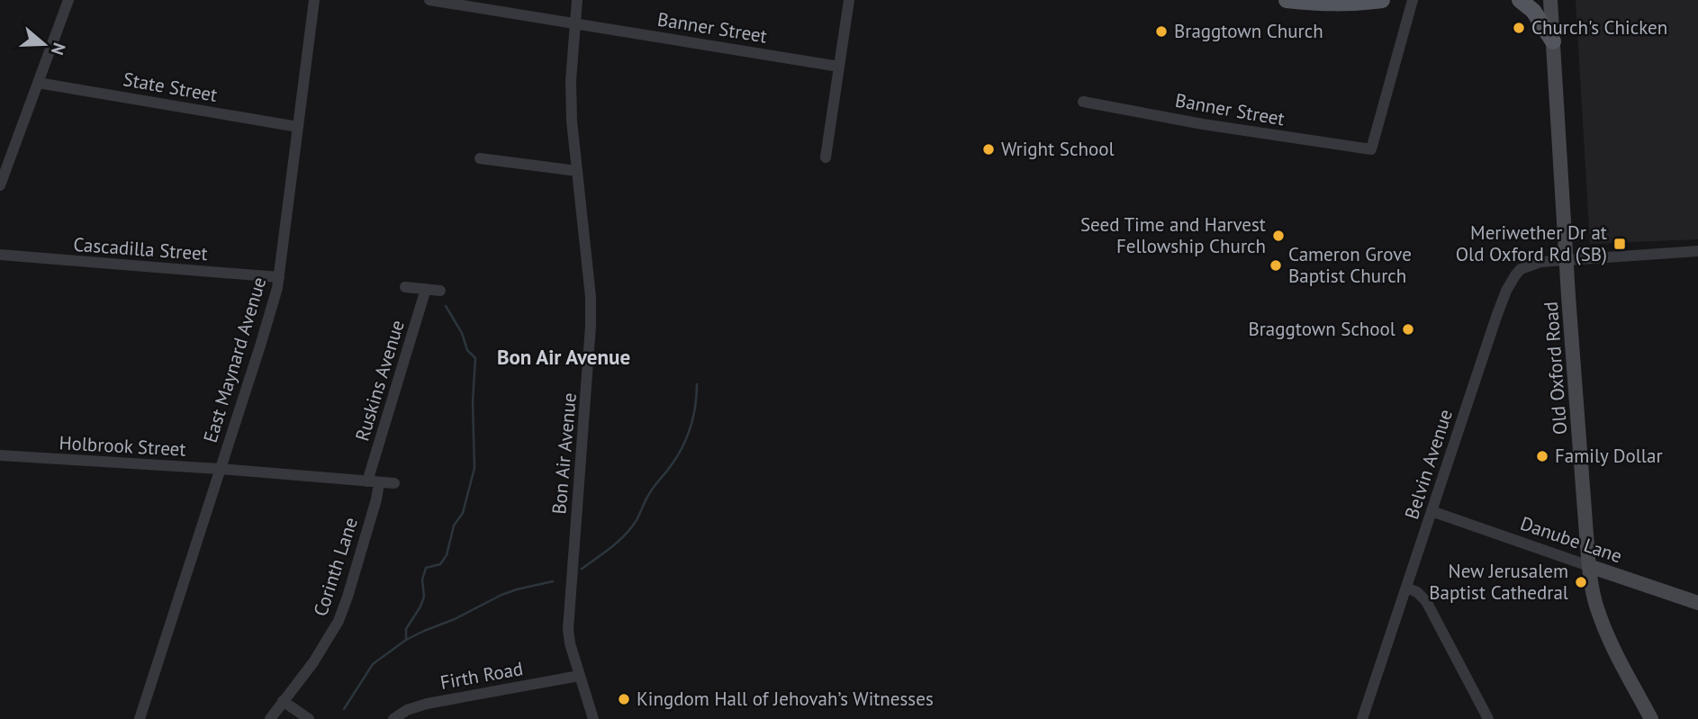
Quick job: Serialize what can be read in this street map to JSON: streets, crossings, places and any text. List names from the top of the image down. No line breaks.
{"streets":{"street":["Banner Street","State Street","Cascadilla Street","East Maynard Avenue","Old Oxford Road","Ruskins Avenue","Holbrook Street","Bon Air Avenue","Belvin Avenue","Danube Lane","Corinth Lane","Firth Road"]},"crossings":[["Banner Street","Bon Air Avenue"],["State Street","East Maynard Avenue"],["Cascadilla Street","East Maynard Avenue"],["East Maynard Avenue","Holbrook Street"],["Old Oxford Road","Belvin Avenue"],["Old Oxford Road","Danube Lane"],["Ruskins Avenue","Holbrook Street"],["Ruskins Avenue","Corinth Lane"],["Holbrook Street","Corinth Lane"],["Bon Air Avenue","Firth Road"],["Belvin Avenue","Danube Lane"]],"districts":["Bon Air Avenue"],"places":{"other":["Church's Chicken","Braggtown Church","Wright School","Seed Time and Harvest Fellowship Church","Cameron Grove Baptist Church","Braggtown School","Family Dollar","New Jerusalem Baptist Cathedral","Kingdom Hall of Jehovah’s Witnesses"],"transit":["Meriwether Dr at Old Oxford Rd (SB)"]},"north":"right"}
